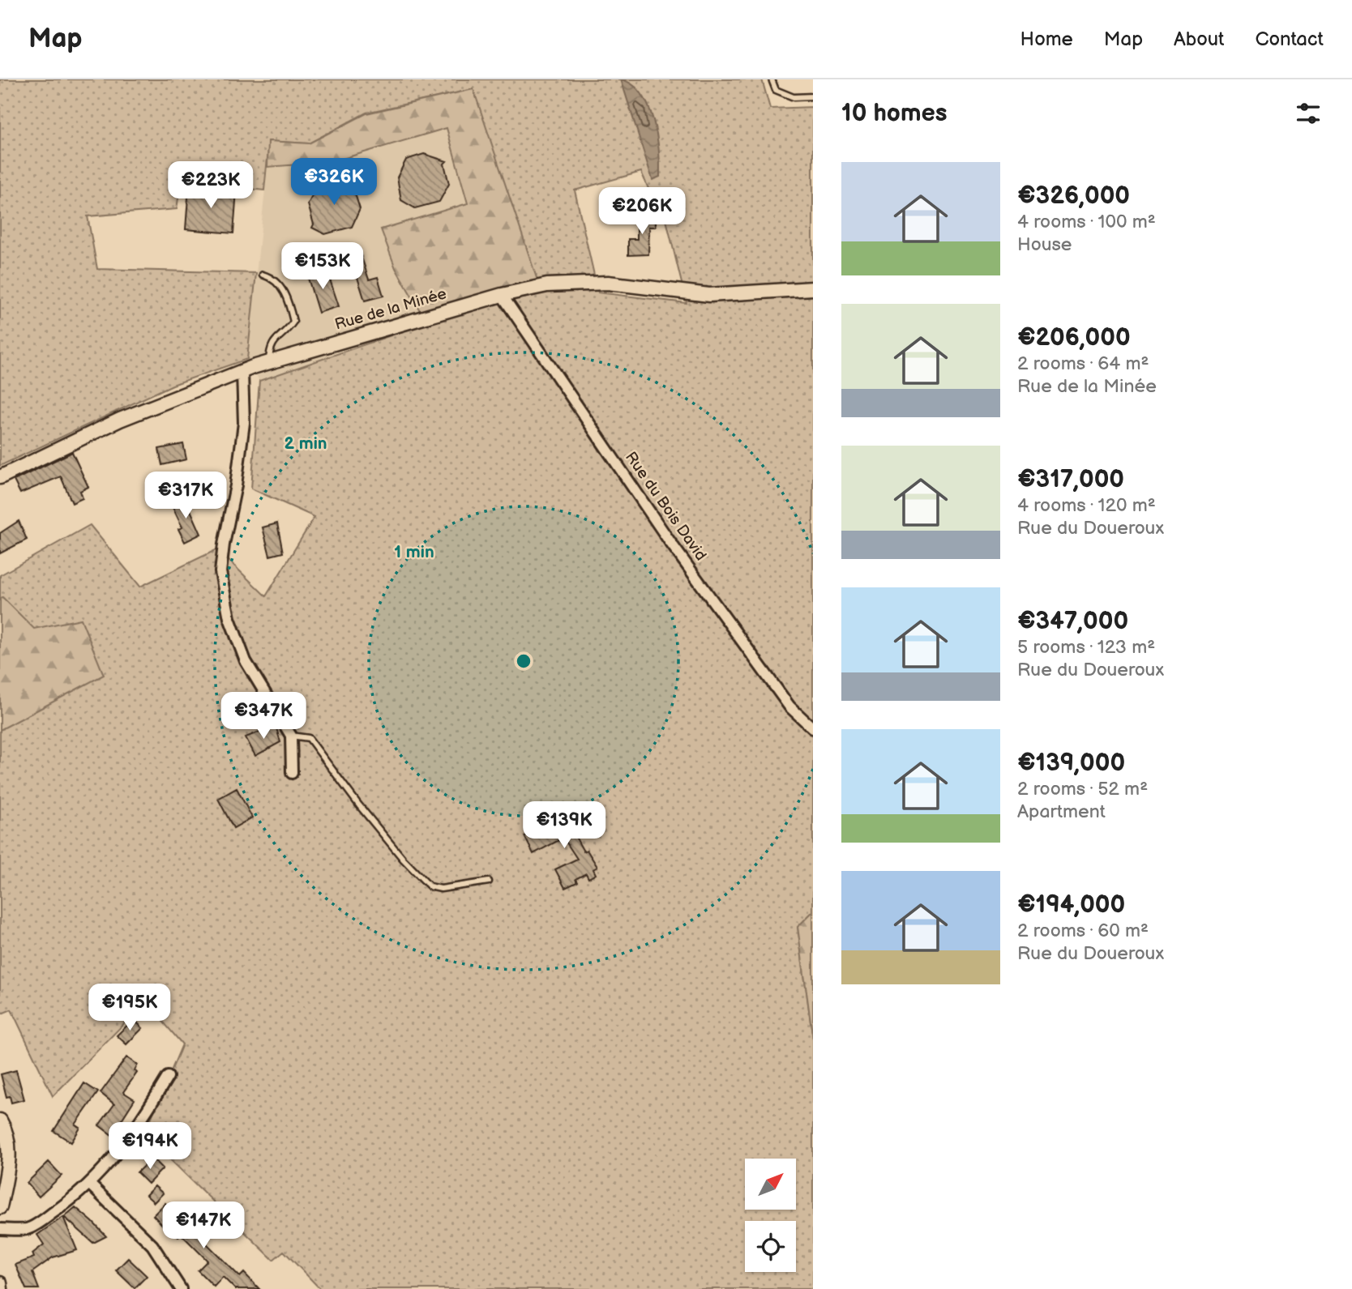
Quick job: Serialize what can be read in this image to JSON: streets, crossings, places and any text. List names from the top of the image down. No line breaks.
{"streets":{"street":["Rue de la Minée","Rue du Bois David"]},"crossings":[["Rue de la Minée","Rue du Bois David"]],"north":"top right","page":{"header":"Map","nav":["Home","Map","About","Contact"],"heading":"10 homes","list":[{"name":"€326,000","note":"4 rooms · 100 m² · House"},{"name":"€206,000","note":"2 rooms · 64 m² · Rue de la Minée"},{"name":"€317,000","note":"4 rooms · 120 m² · Rue du Doueroux"},{"name":"€347,000","note":"5 rooms · 123 m² · Rue du Doueroux"},{"name":"€139,000","note":"2 rooms · 52 m² · Apartment"},{"name":"€194,000","note":"2 rooms · 60 m² · Rue du Doueroux"}],"price":["€326K","€223K","€206K","€153K","€317K","€347K","€139K","€195K","€194K","€147K"]},"rings":["2 min","1 min"]}
